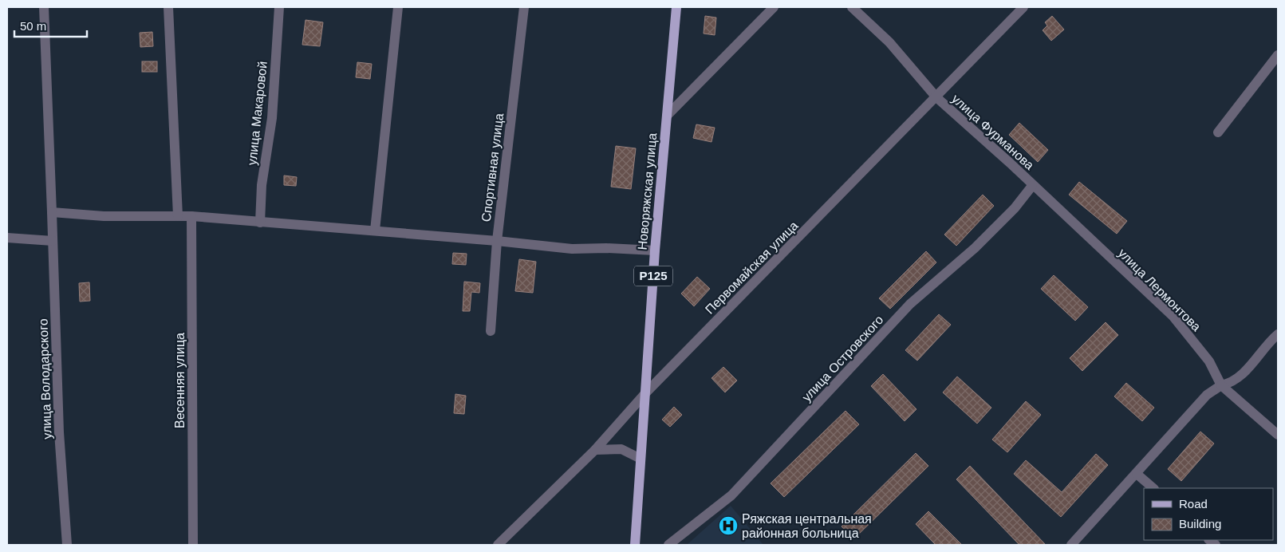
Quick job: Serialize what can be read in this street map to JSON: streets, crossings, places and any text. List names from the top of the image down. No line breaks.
{"streets":{"main road":["Новоряжская улица","Р125"],"street":["улица Макаровой","улица Фурманова","Спортивная улица","Первомайская улица","улица Лермонтова","улица Островского","улица Володарского","Весенняя улица"]},"crossings":[["улица Фурманова","Первомайская улица"],["улица Фурманова","улица Лермонтова"],["улица Фурманова","улица Островского"],["Новоряжская улица","Первомайская улица"],["улица Лермонтова","улица Островского"]],"places":{"hospital":["Ряжская центральная районная больница"]},"legend":["Road","Building"],"scale_bar":"50 m"}
